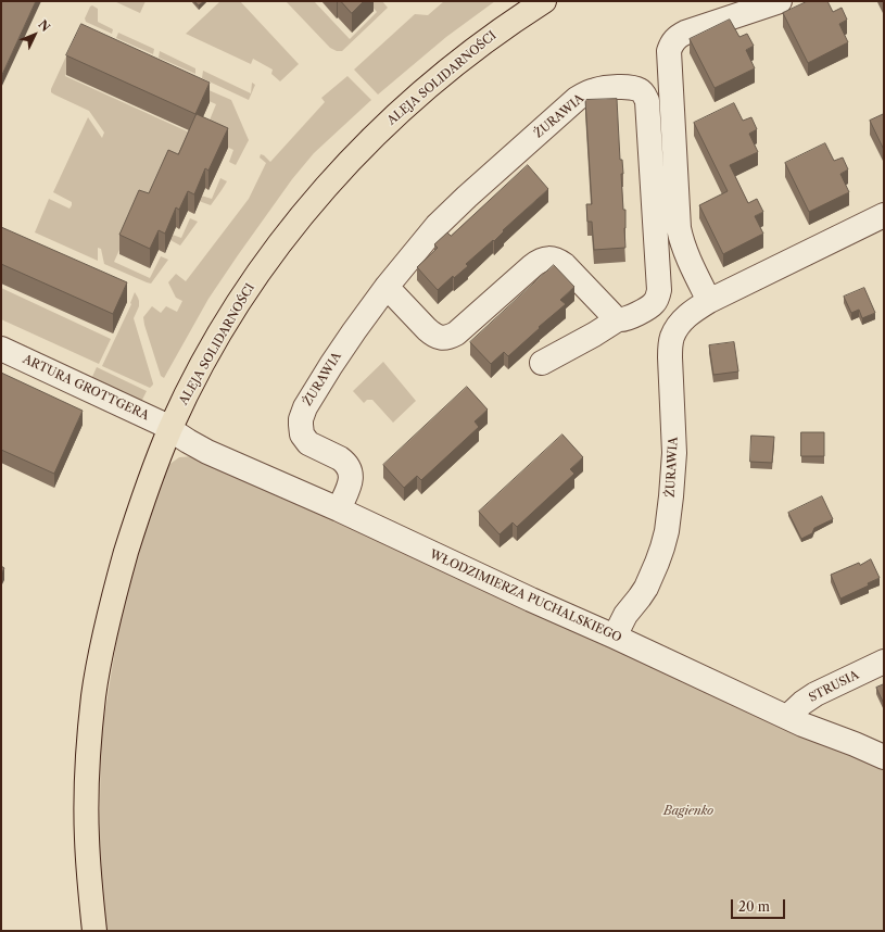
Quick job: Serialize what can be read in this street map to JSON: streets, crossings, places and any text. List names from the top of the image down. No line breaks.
{"streets":{"main road":["ALEJA SOLIDARNOŚCI"],"street":["ŻURAWIA","ARTURA GROTTGERA","WŁODZIMIERZA PUCHALSKIEGO","STRUSIA"]},"crossings":[["ALEJA SOLIDARNOŚCI","ARTURA GROTTGERA"],["ALEJA SOLIDARNOŚCI","WŁODZIMIERZA PUCHALSKIEGO"],["ŻURAWIA","WŁODZIMIERZA PUCHALSKIEGO"],["ARTURA GROTTGERA","WŁODZIMIERZA PUCHALSKIEGO"],["WŁODZIMIERZA PUCHALSKIEGO","STRUSIA"]],"parks":["Bagienko"],"scale_bar":"20 m","north":"top right"}
